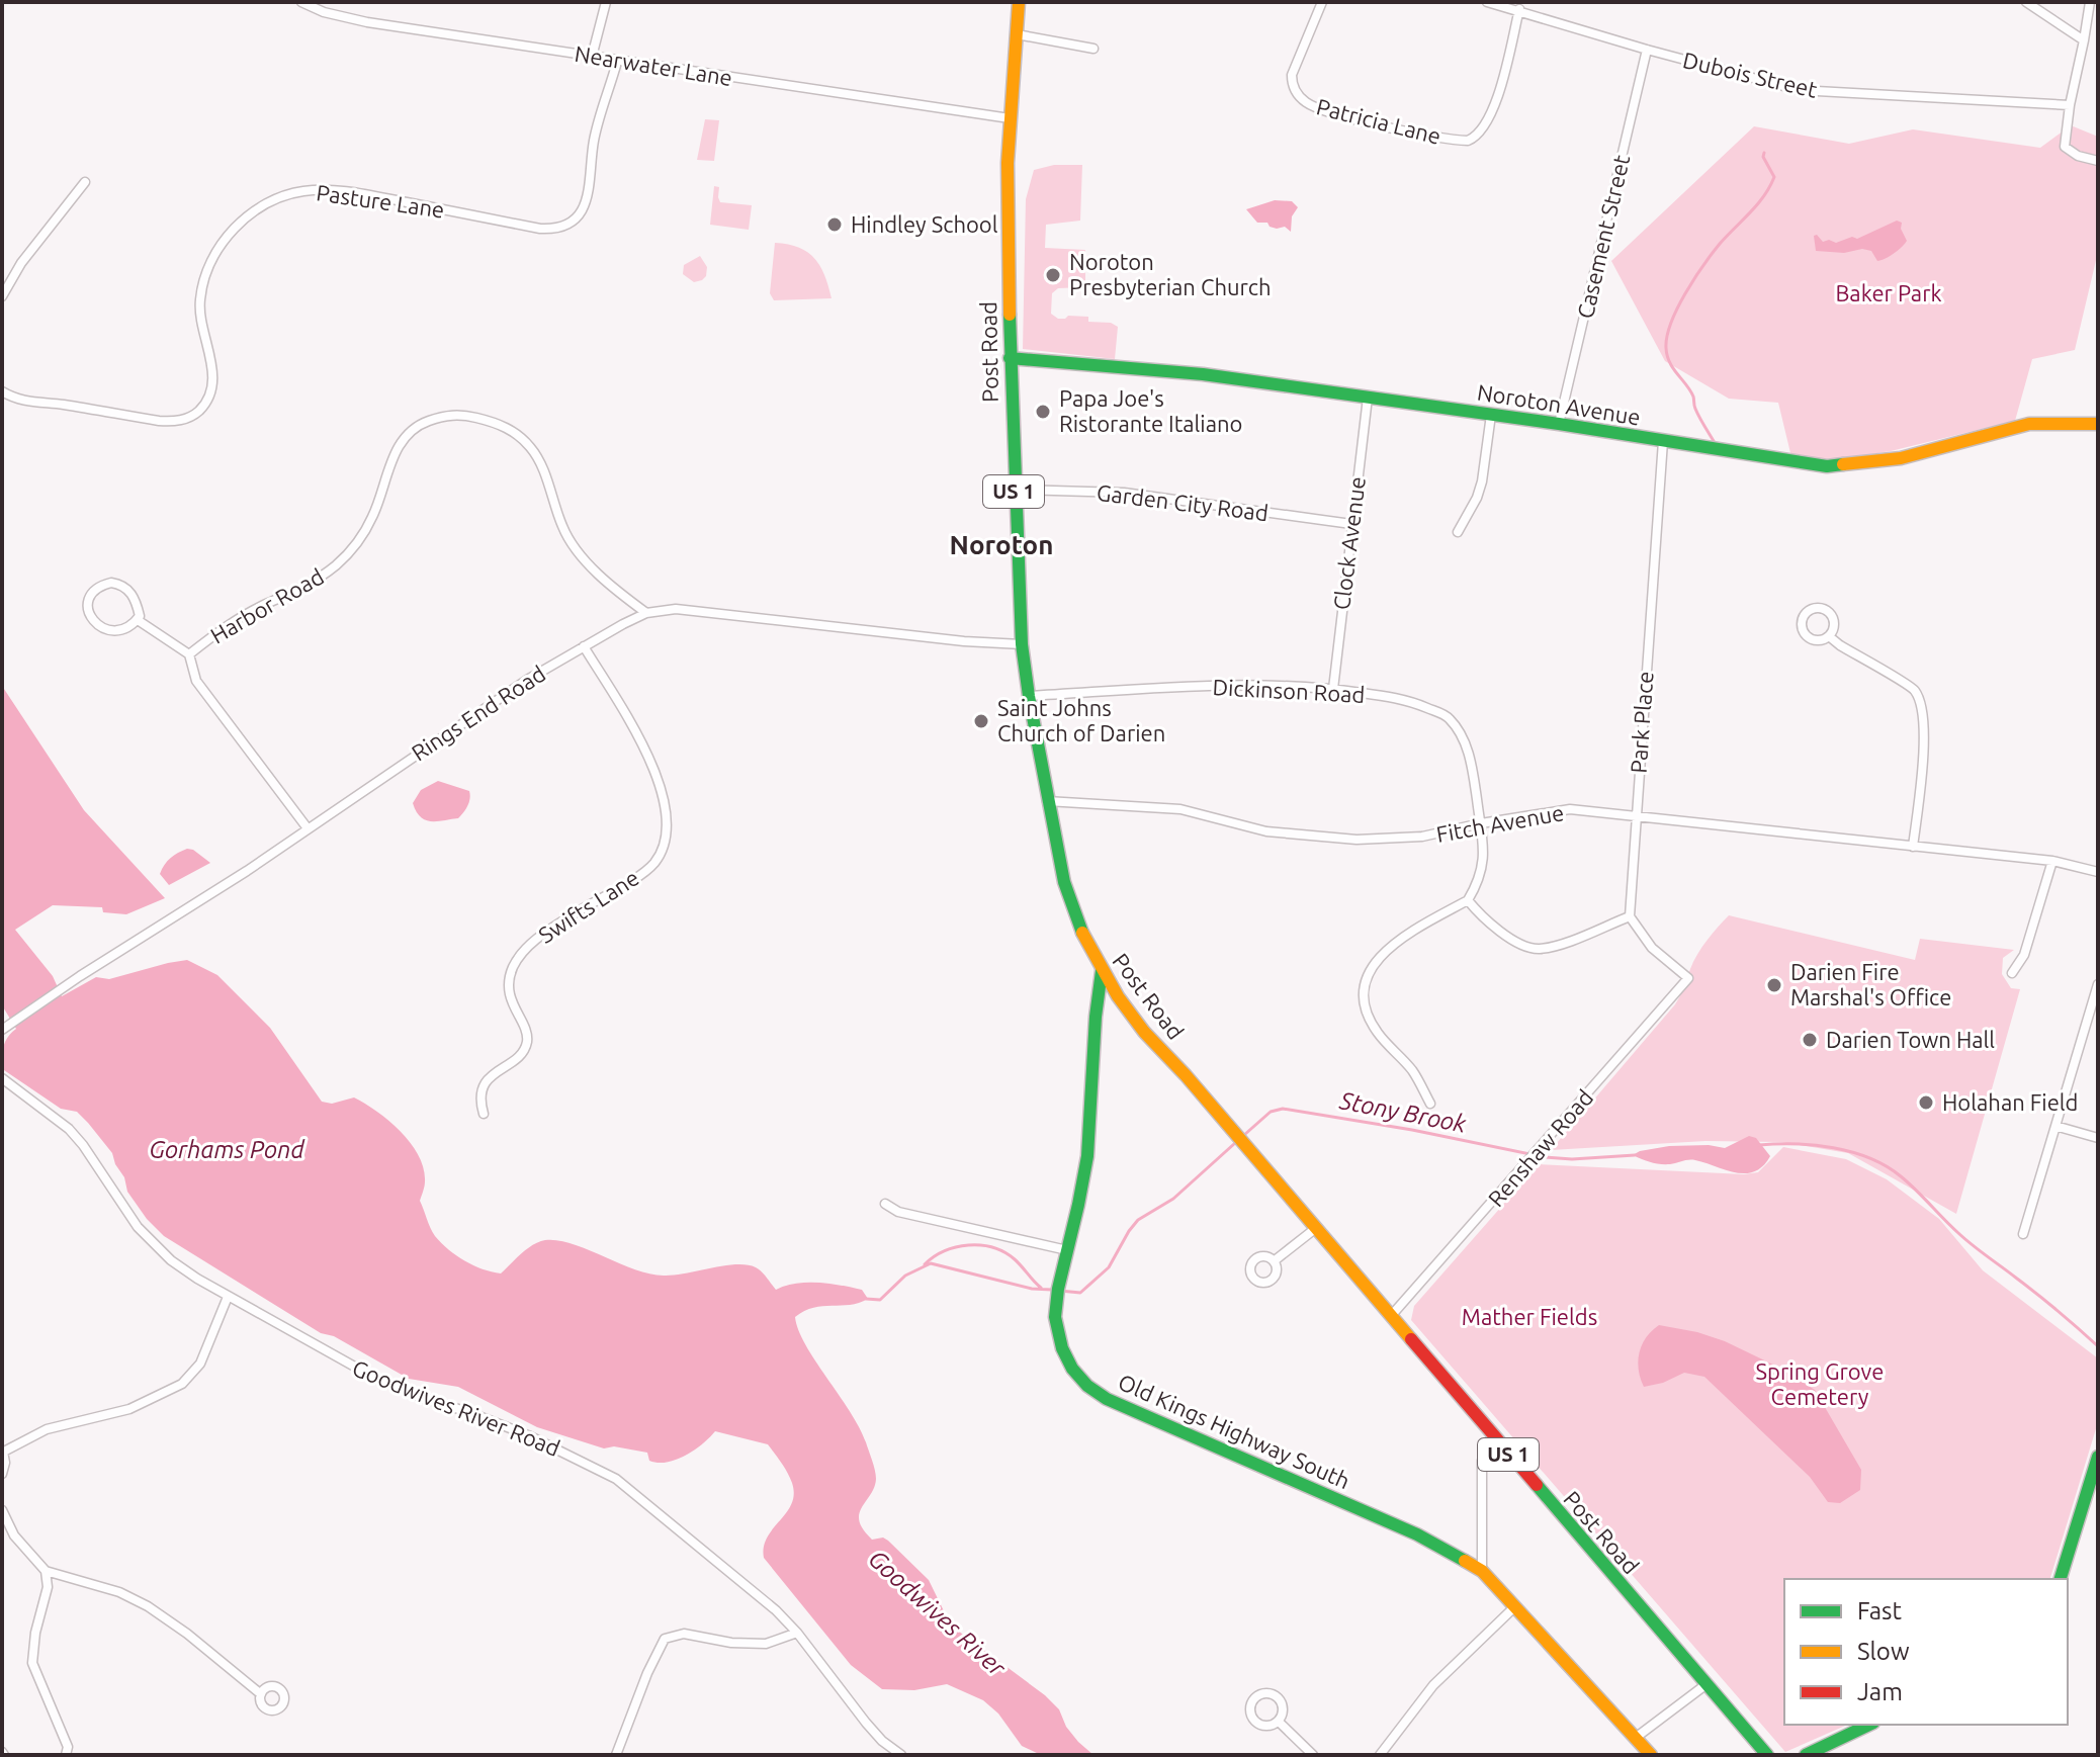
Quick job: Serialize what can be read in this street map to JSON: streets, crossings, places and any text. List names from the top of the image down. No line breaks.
{"streets":{"main road":["Post Road","Noroton Avenue","US 1","Old Kings Highway South"],"street":["Nearwater Lane","Dubois Street","Patricia Lane","Pasture Lane","Casement Street","Garden City Road","Clock Avenue","Harbor Road","Dickinson Road","Rings End Road","Park Place","Fitch Avenue","Swifts Lane","Renshaw Road","Goodwives River Road"]},"crossings":[["Nearwater Lane","Pasture Lane"],["Nearwater Lane","Post Road"],["Dubois Street","Patricia Lane"],["Dubois Street","Casement Street"],["Casement Street","Noroton Avenue"],["Post Road","Noroton Avenue"],["Post Road","Garden City Road"],["Post Road","Dickinson Road"],["Post Road","Rings End Road"],["Post Road","Fitch Avenue"],["Post Road","Renshaw Road"],["Post Road","Old Kings Highway South"],["Noroton Avenue","Clock Avenue"],["Noroton Avenue","Park Place"],["Garden City Road","Clock Avenue"],["Clock Avenue","Dickinson Road"],["Harbor Road","Rings End Road"],["Dickinson Road","Fitch Avenue"],["Rings End Road","Swifts Lane"],["Park Place","Fitch Avenue"],["Park Place","Renshaw Road"]],"districts":["Noroton"],"water":["Stony Brook","Gorhams Pond","Goodwives River"],"parks":["Baker Park","Mather Fields","Spring Grove Cemetery"],"places":["Hindley School","Noroton Presbyterian Church","Papa Joe's Ristorante Italiano","Saint Johns Church of Darien","Darien Fire Marshal's Office","Darien Town Hall","Holahan Field"],"legend":["Fast","Slow","Jam"]}
